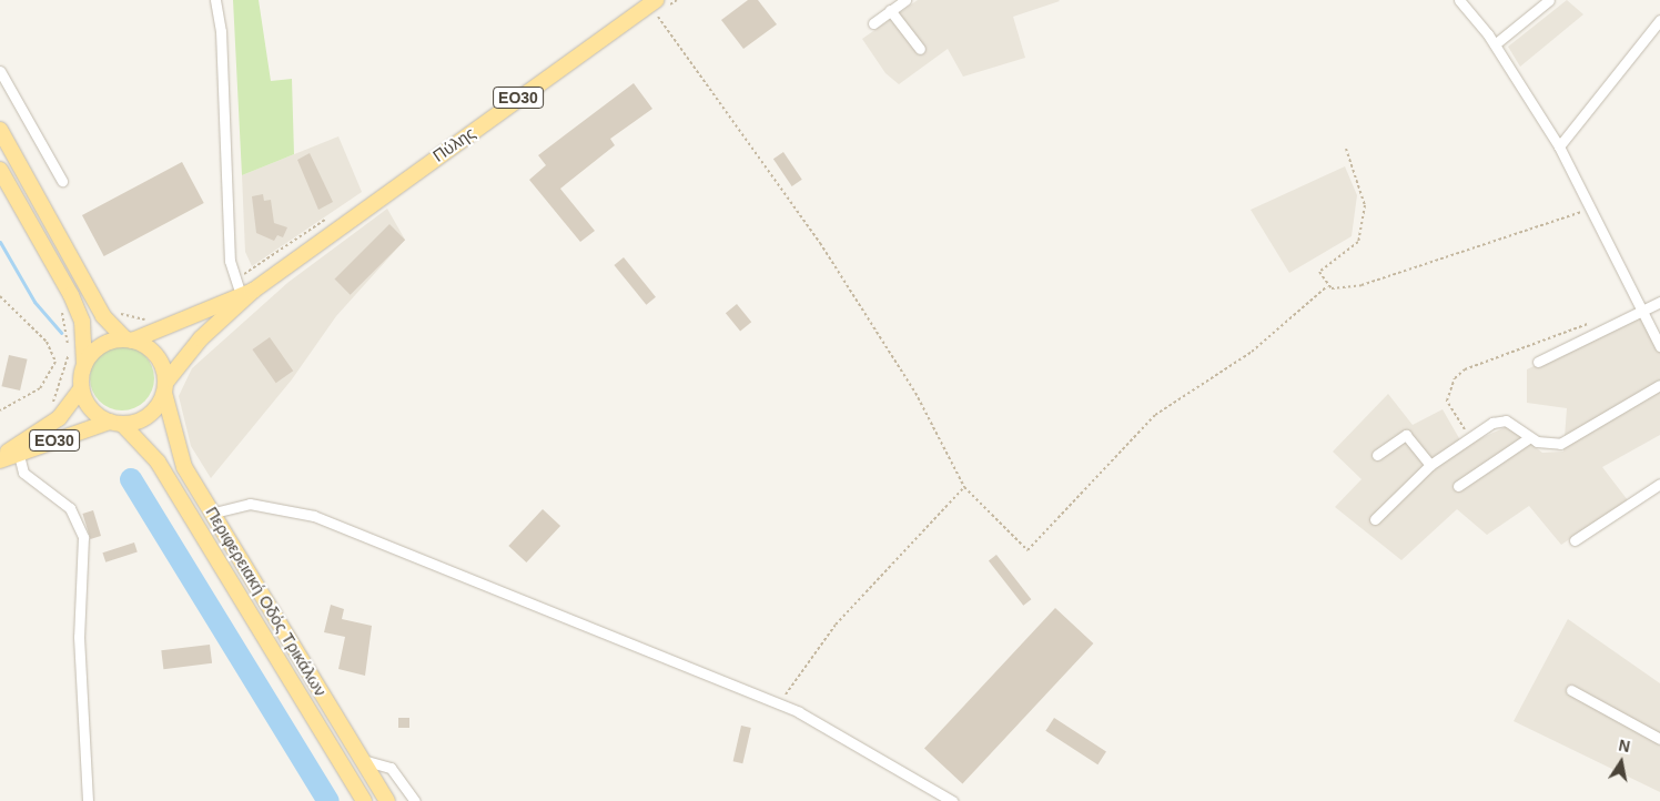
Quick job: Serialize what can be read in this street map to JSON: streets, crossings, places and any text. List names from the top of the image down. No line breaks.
{"streets":{"main road":["ΕΟ30","Πύλης","Περιφερειακή Οδός Τρικάλων"]},"crossings":[["ΕΟ30","Πύλης"],["ΕΟ30","Περιφερειακή Οδός Τρικάλων"]],"north":"top"}
